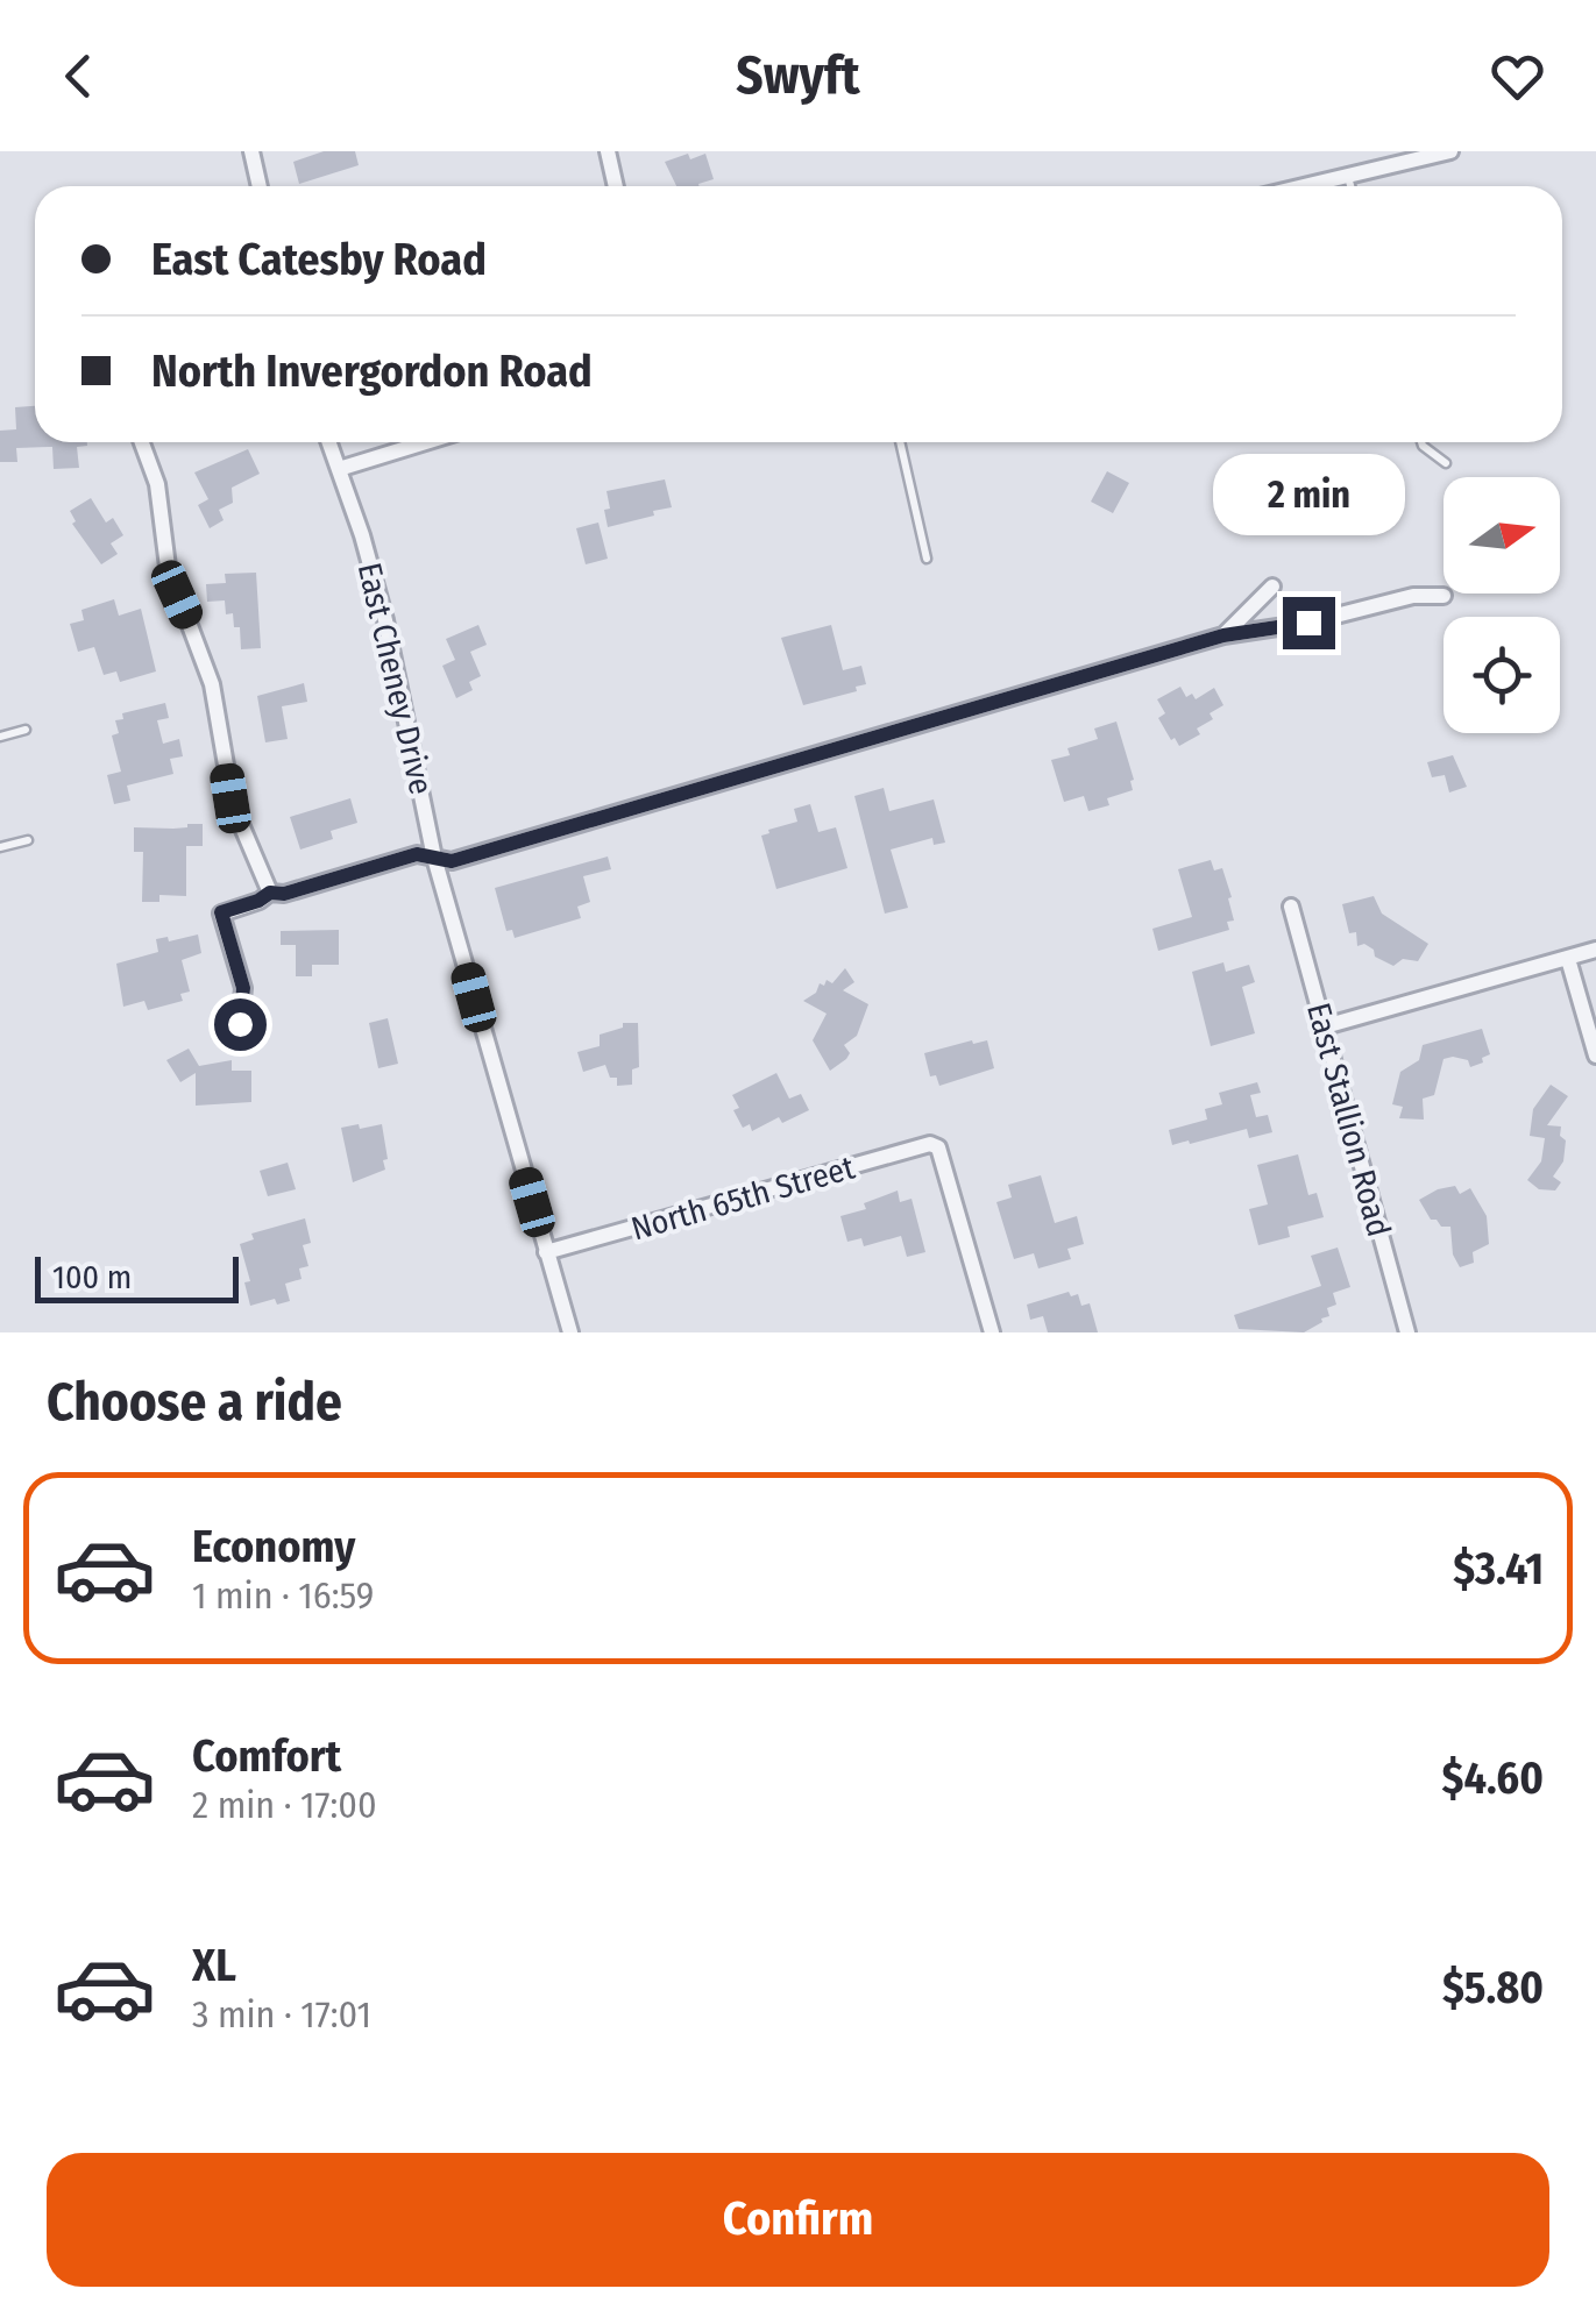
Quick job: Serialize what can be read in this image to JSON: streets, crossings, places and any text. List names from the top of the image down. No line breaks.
{"streets":{"street":["East Cheney Drive","East Stallion Road","North 65th Street"]},"crossings":[["East Cheney Drive","North 65th Street"]],"scale_bar":"100 m","north":"right","page":{"header":"Swyft","banner":["East Catesby Road","North Invergordon Road"],"bubble":"2 min","scale":"100 m","heading":"Choose a ride","list":[{"name":"Economy","note":"1 min · 16:59","value":"$3.41"},{"name":"Comfort","note":"2 min · 17:00","value":"$4.60"},{"name":"XL","note":"3 min · 17:01","value":"$5.80"}],"buttons":"Confirm"}}
